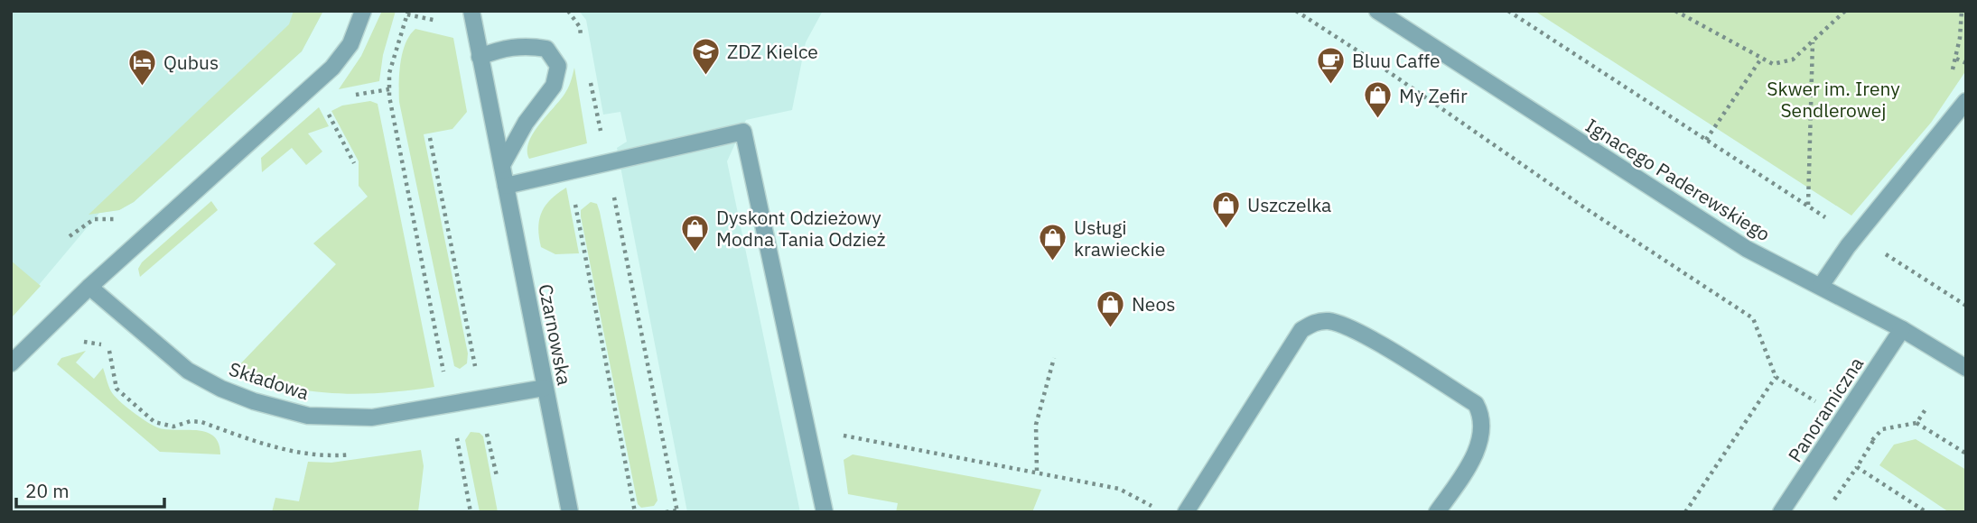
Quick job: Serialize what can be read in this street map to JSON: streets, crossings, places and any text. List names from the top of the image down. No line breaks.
{"streets":{"street":["Ignacego Paderewskiego","Czarnowska","Składowa","Panoramiczna"]},"crossings":[["Ignacego Paderewskiego","Panoramiczna"],["Czarnowska","Składowa"]],"parks":["Skwer im. Ireny Sendlerowej"],"places":{"school or university":["ZDZ Kielce"],"cafe":["Bluu Caffe"],"hotel":["Qubus"],"shop":["My Zefir","Uszczelka","Dyskont Odzieżowy Modna Tania Odzież","Usługi krawieckie","Neos"]},"scale_bar":"20 m"}
